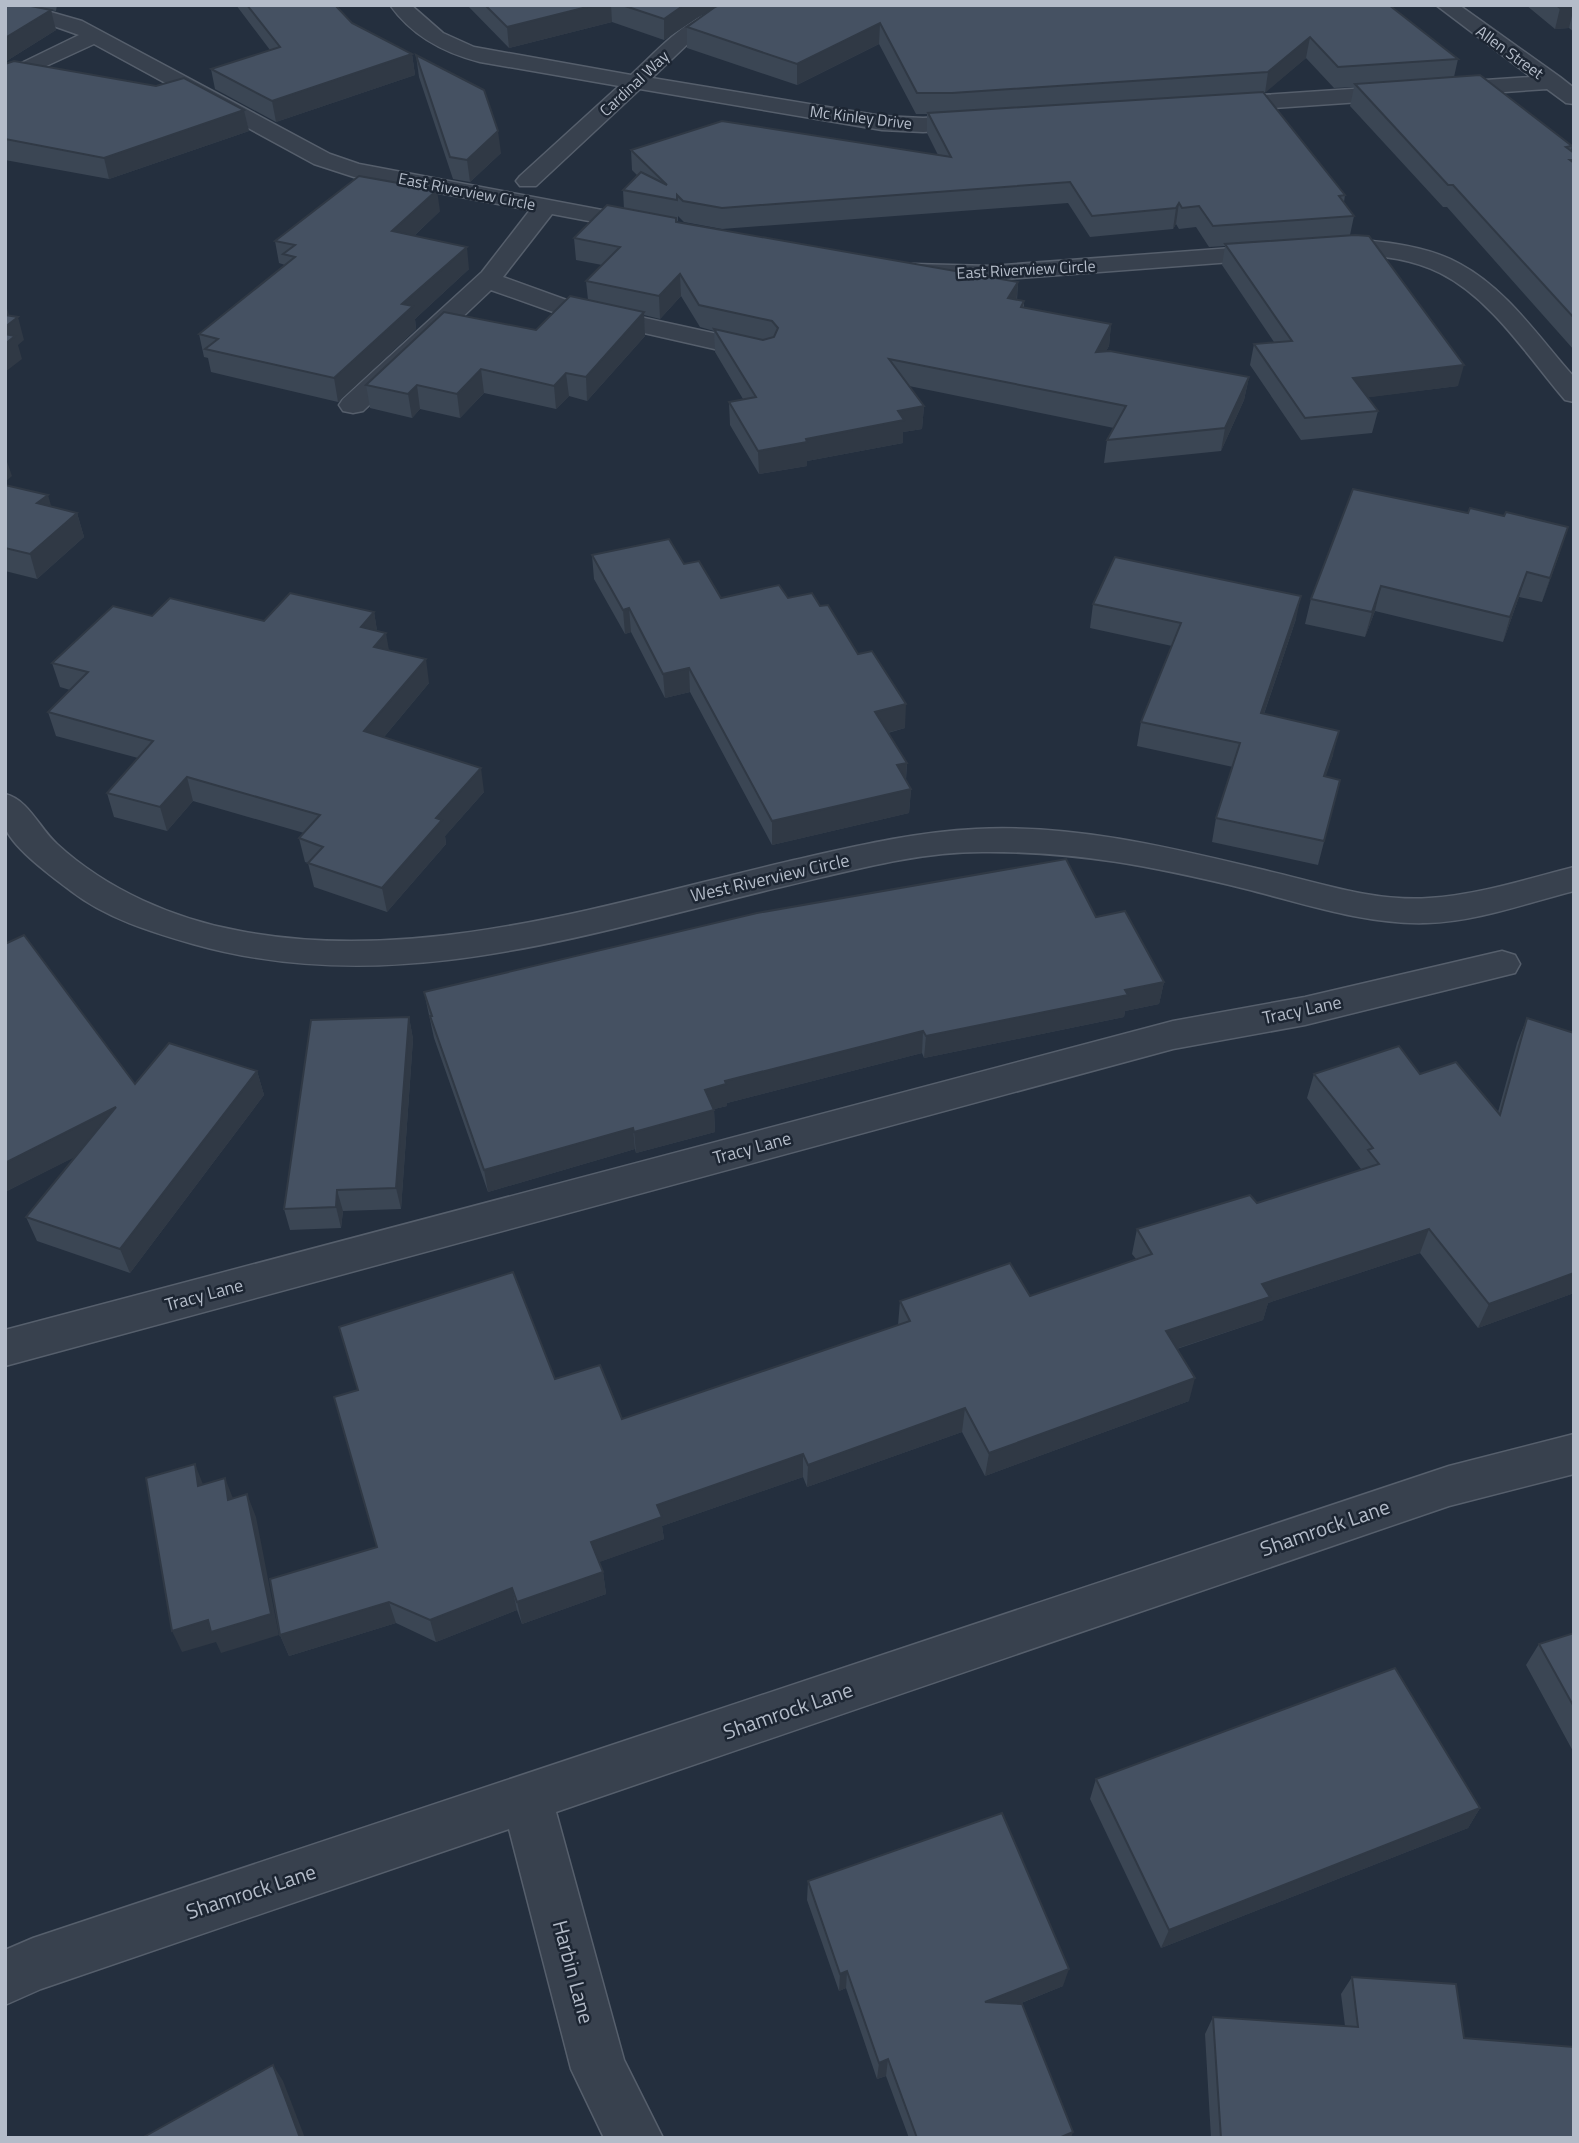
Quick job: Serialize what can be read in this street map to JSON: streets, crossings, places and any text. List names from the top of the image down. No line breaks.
{"streets":{"street":["Allen Street","Cardinal Way","Mc Kinley Drive","East Riverview Circle","West Riverview Circle","Tracy Lane","Shamrock Lane","Harbin Lane"]},"crossings":[["Cardinal Way","Mc Kinley Drive"],["Shamrock Lane","Harbin Lane"]]}
